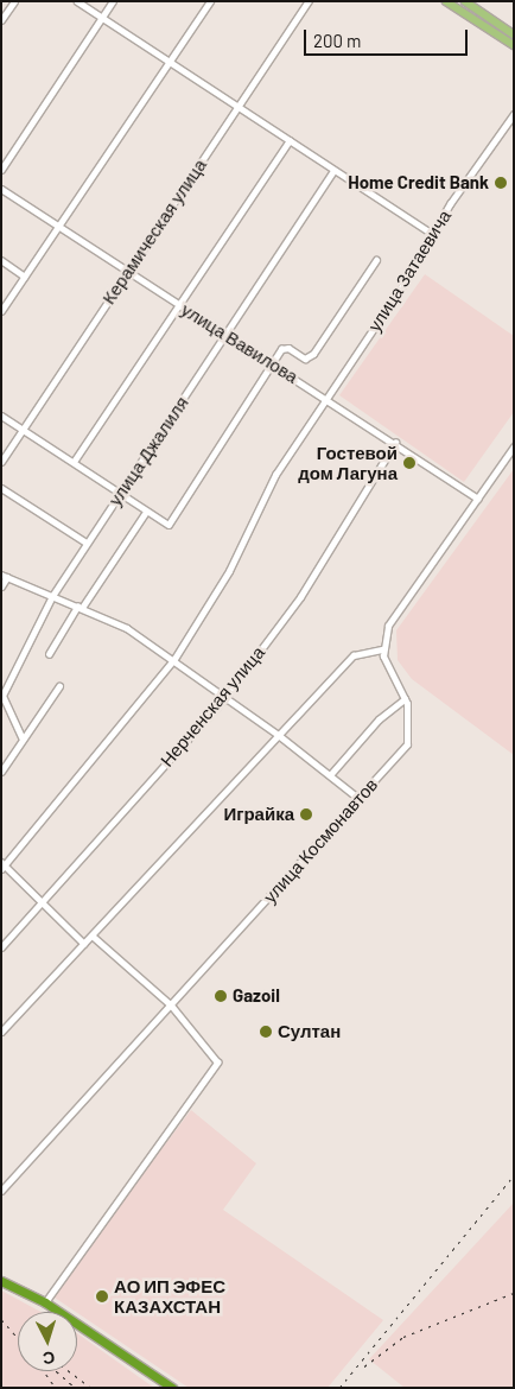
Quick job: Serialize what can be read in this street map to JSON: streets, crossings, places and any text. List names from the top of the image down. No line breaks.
{"streets":{"street":["Керамическая улица","улица Затаевича","улица Вавилова","улица Джалиля","Нерченская улица","улица Космонавтов"]},"crossings":[["Керамическая улица","улица Вавилова"],["улица Затаевича","улица Вавилова"],["улица Вавилова","улица Джалиля"],["улица Вавилова","Нерченская улица"]],"places":["Home Credit Bank","Гостевой дом Лагуна","Играйка","Gazoil","Султан","АО ИП ЭФЕС КАЗАХСТАН"],"scale_bar":"200 m","north":"bottom"}
